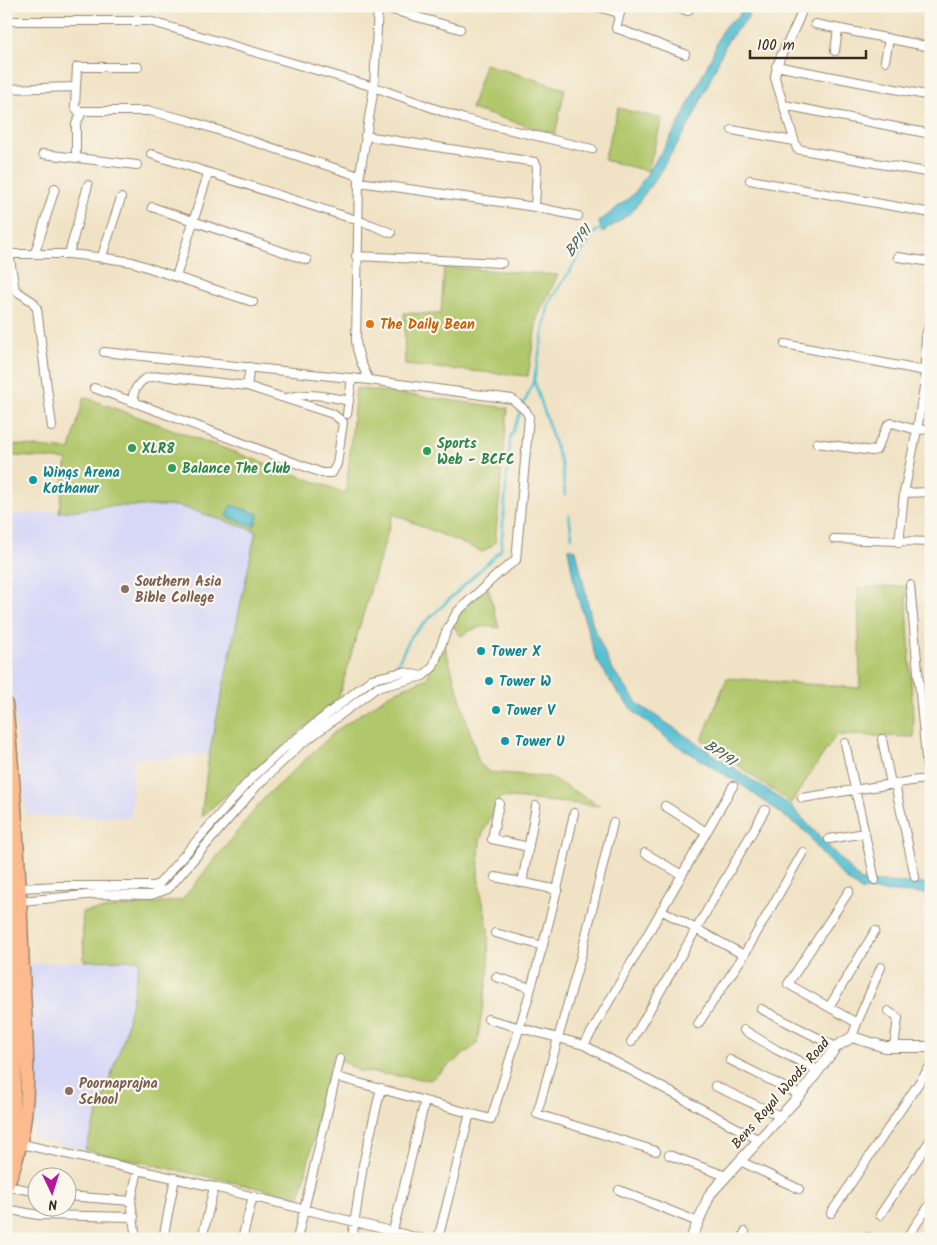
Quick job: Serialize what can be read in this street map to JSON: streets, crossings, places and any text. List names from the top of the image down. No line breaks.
{"streets":{"street":["Bens Royal Woods Road"]},"water":["BP191"],"places":["The Daily Bean","XLR8","Sports Web - BCFC","Balance The Club","Wings Arena Kothanur","Southern Asia Bible College","Tower X","Tower W","Tower V","Tower U","Poornaprajna School"],"scale_bar":"100 m","north":"bottom"}
